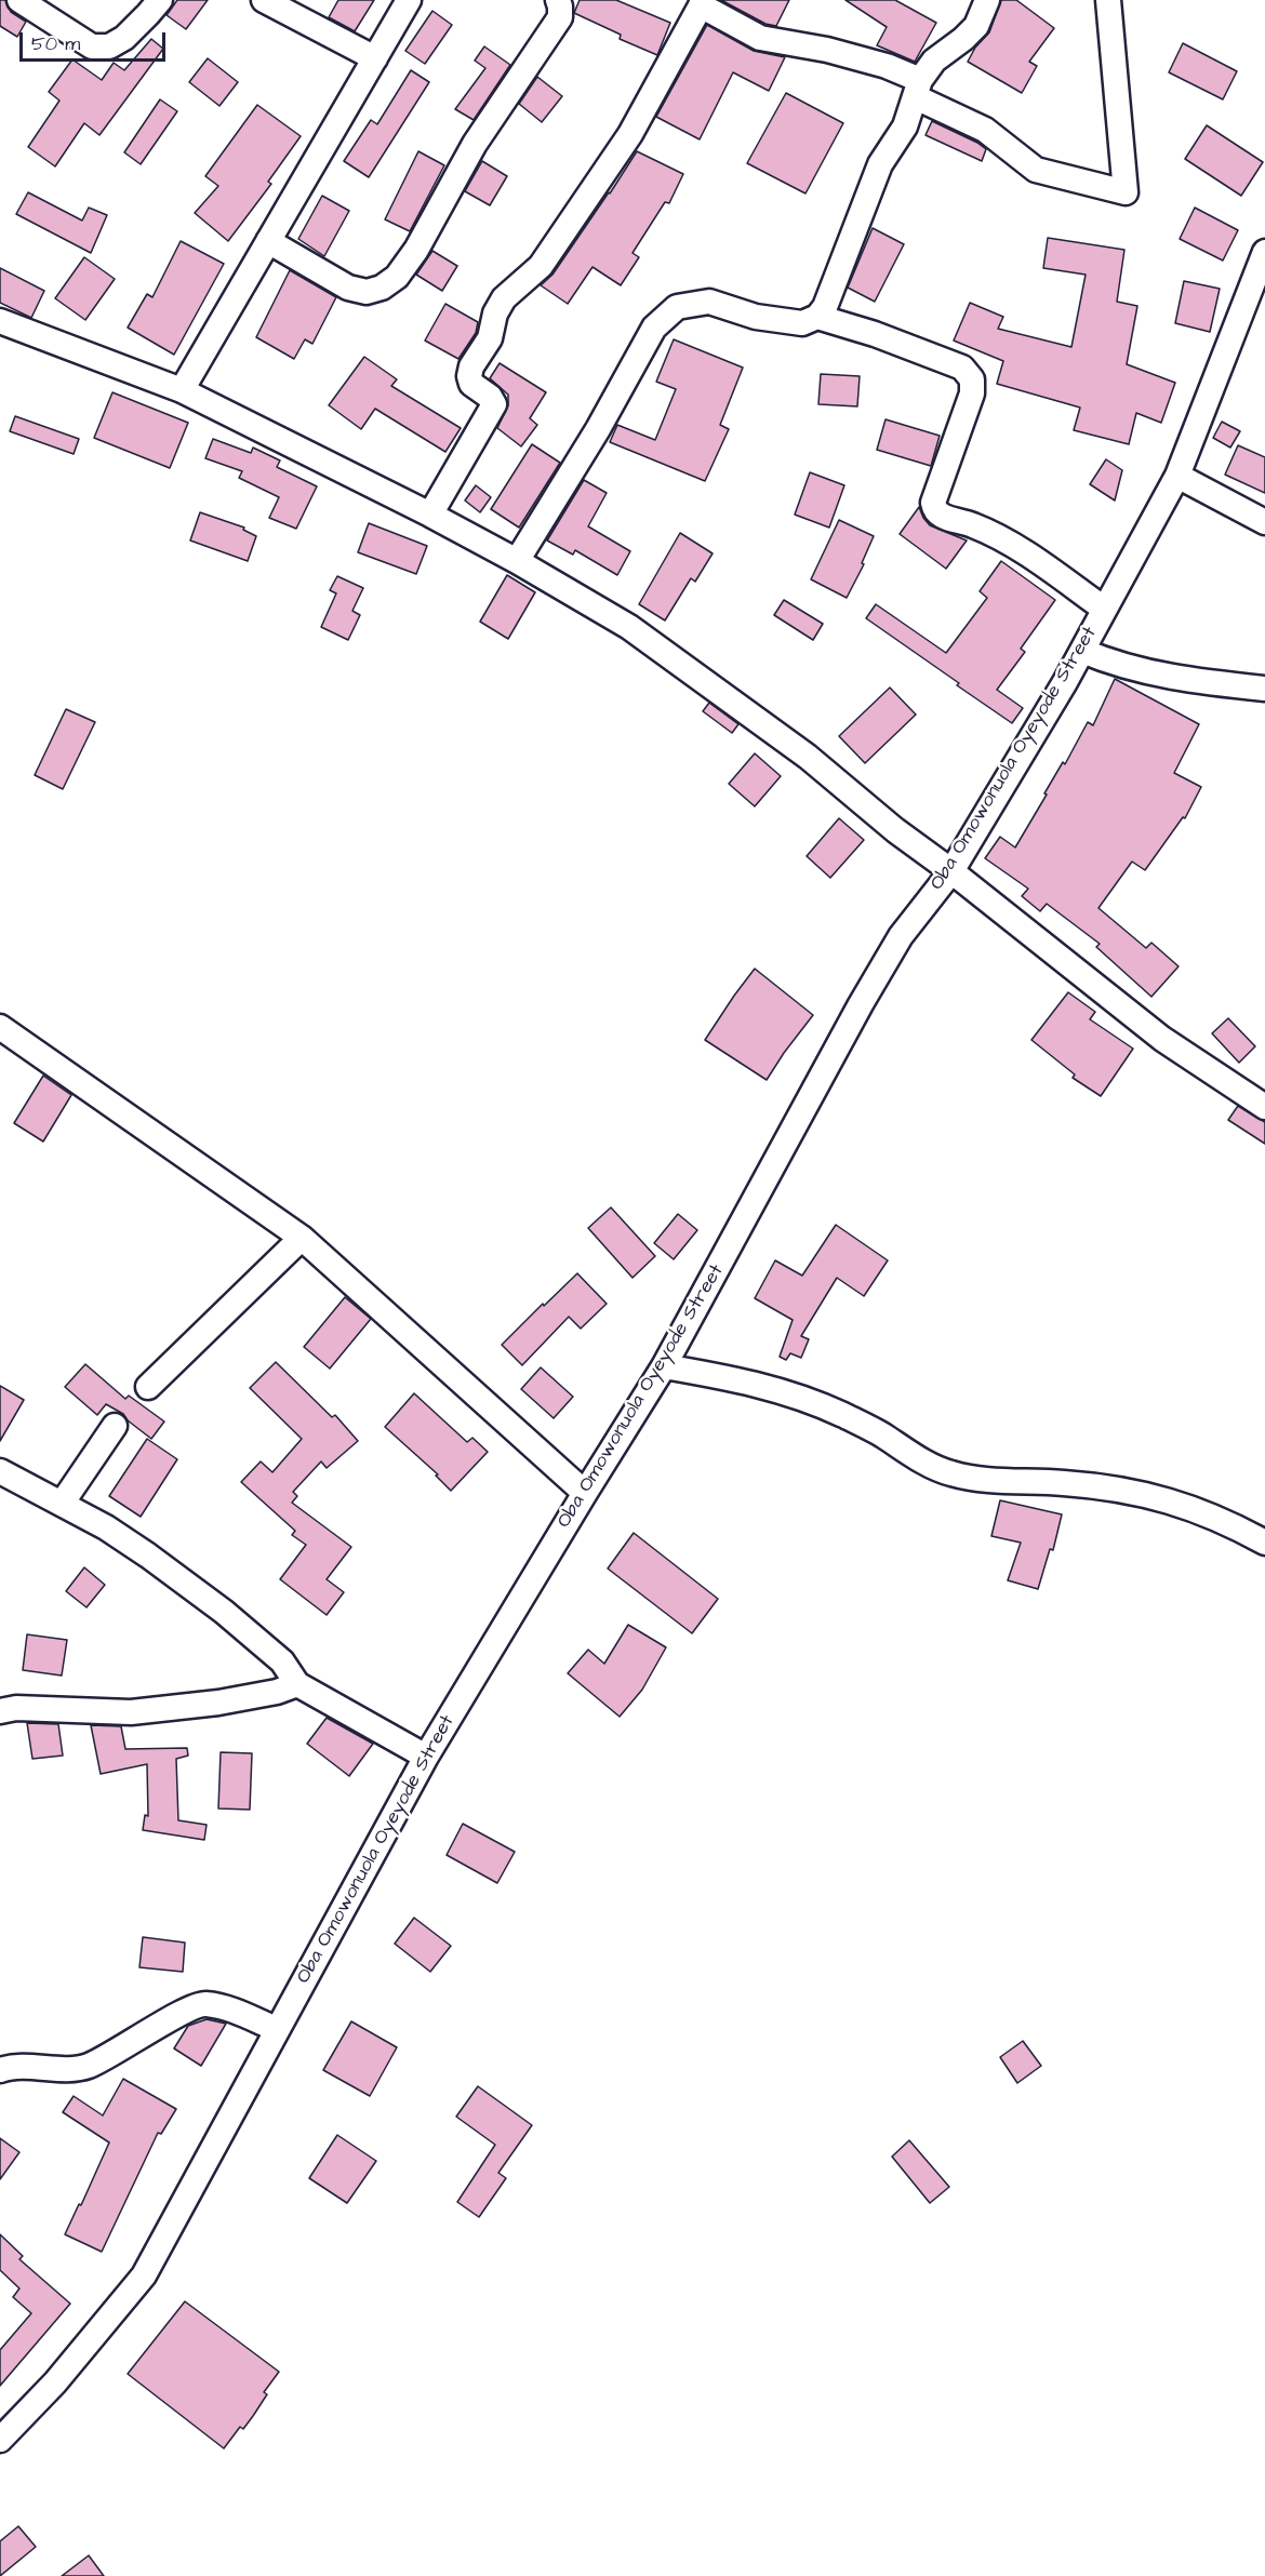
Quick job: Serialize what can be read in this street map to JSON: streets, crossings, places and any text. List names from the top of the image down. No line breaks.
{"streets":{"street":["Oba Omowonuola Oyeyode Street"]},"scale_bar":"50 m"}
